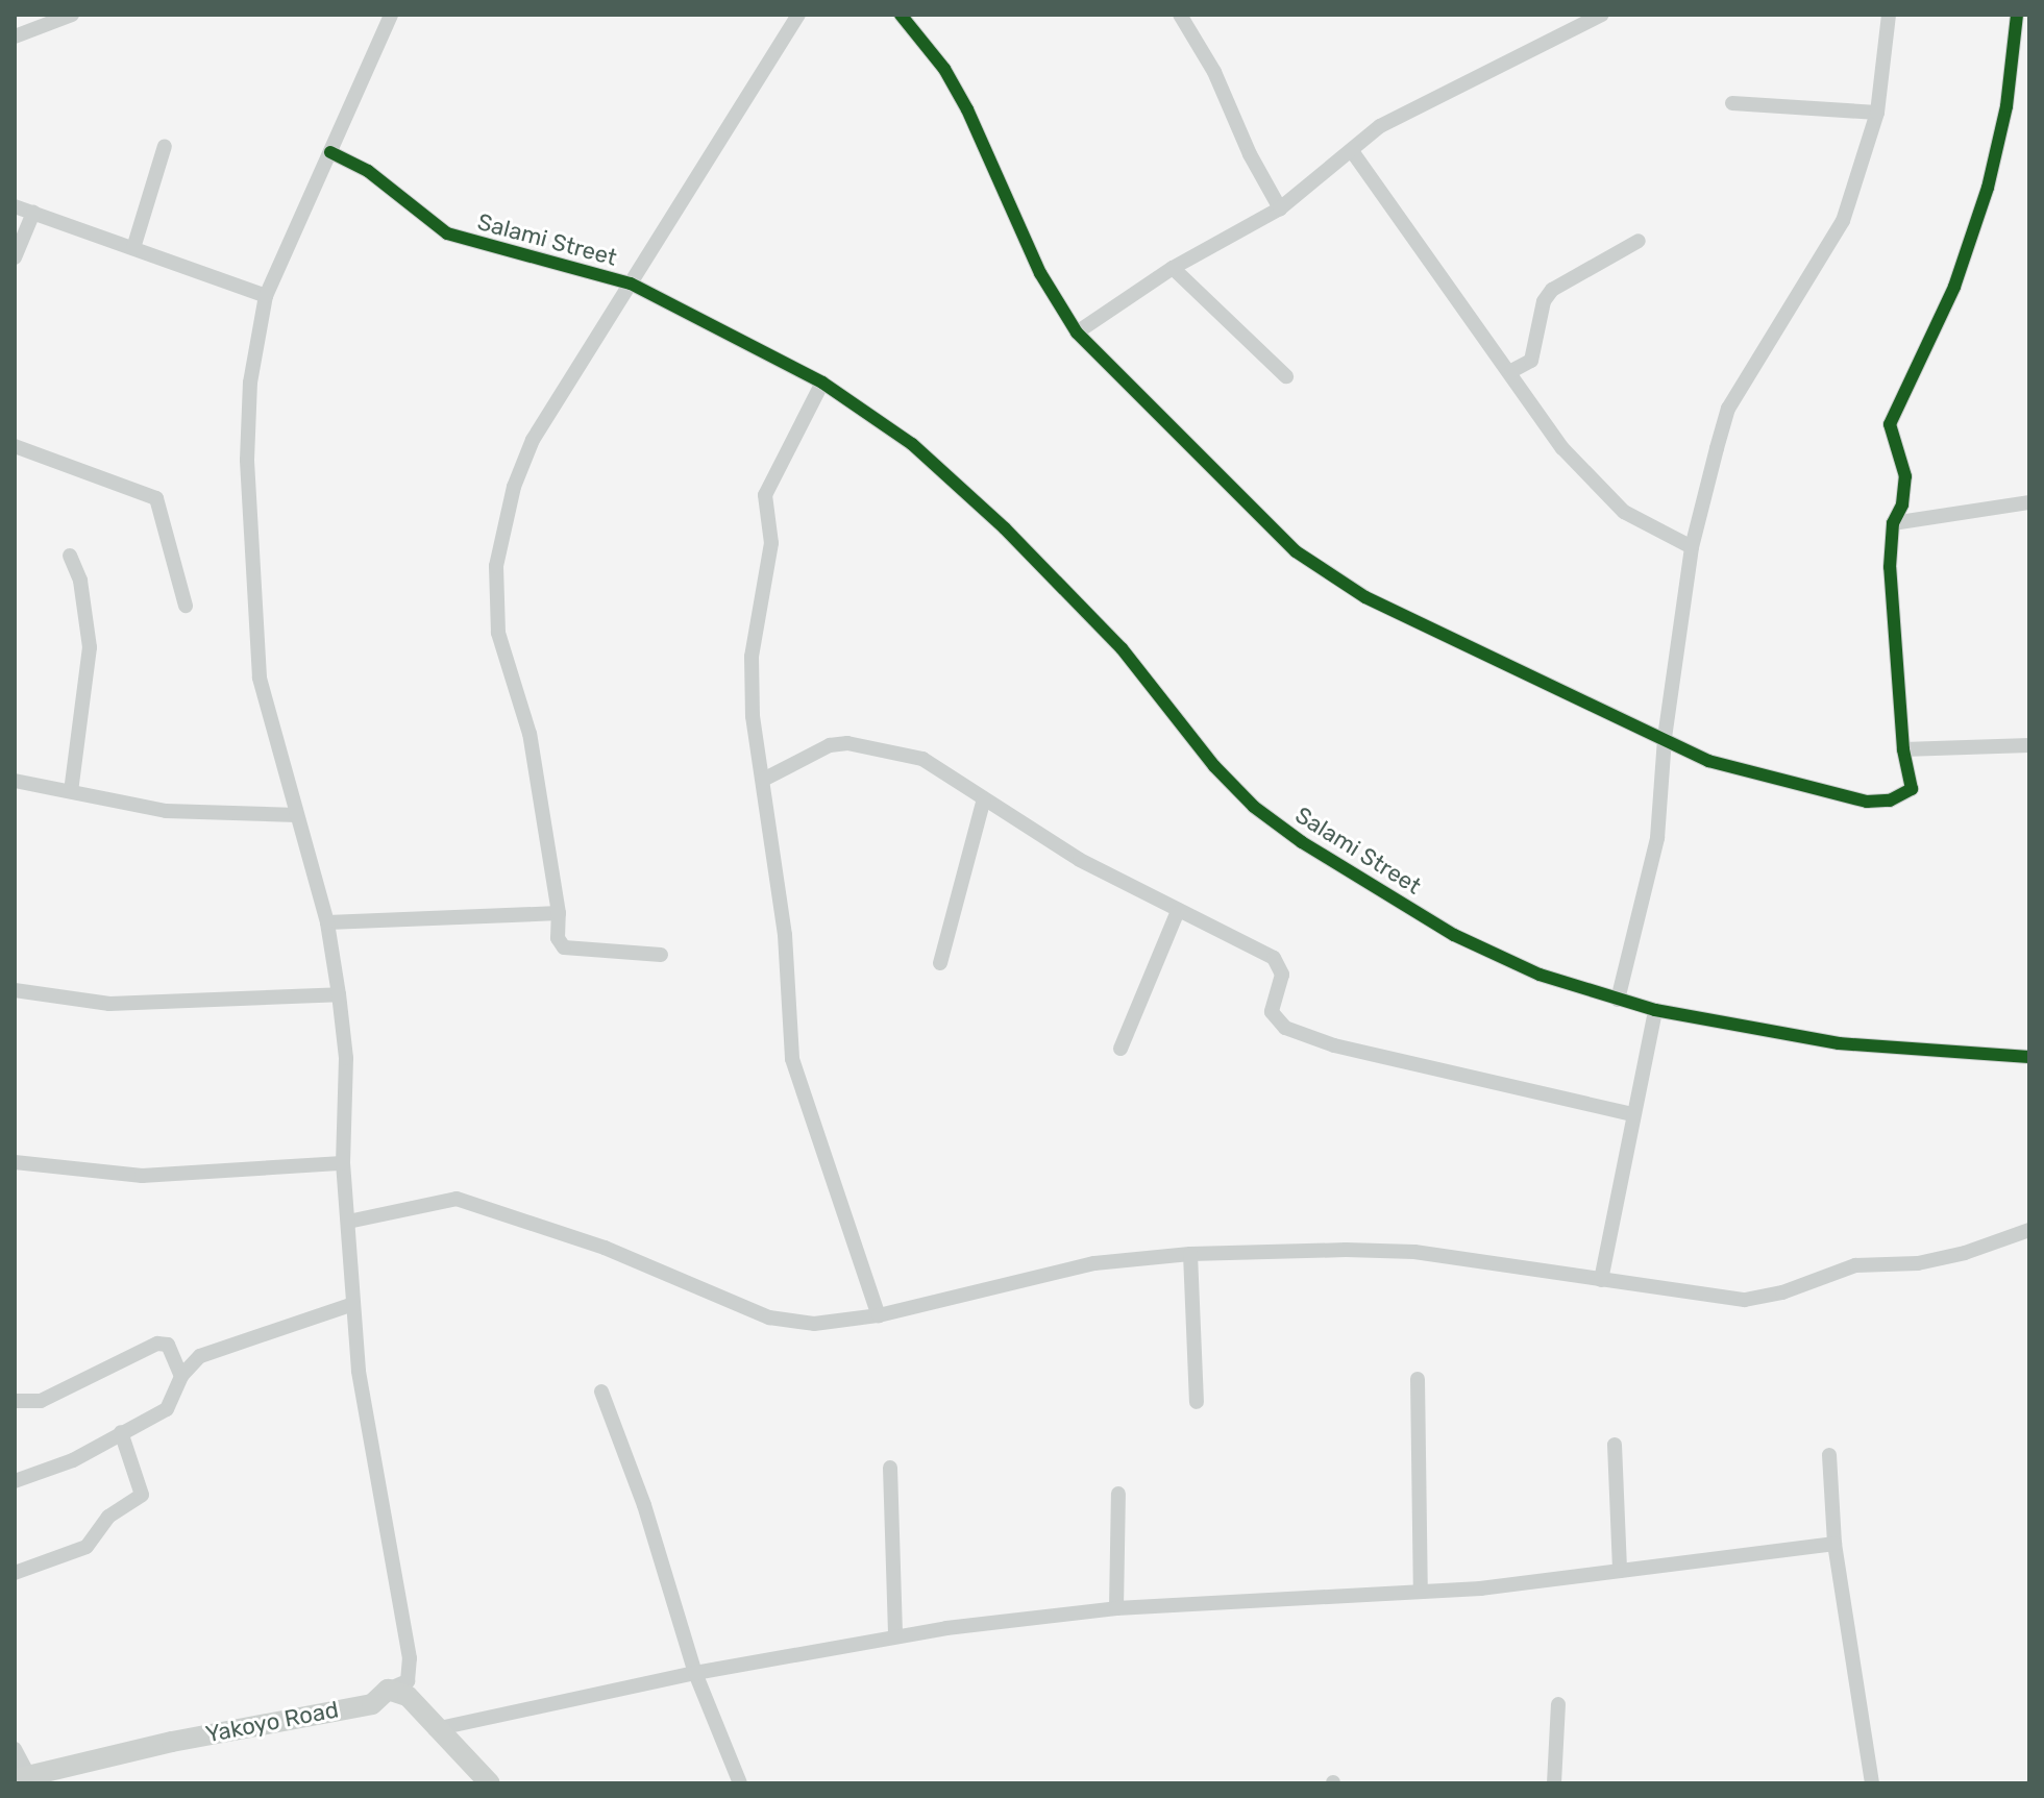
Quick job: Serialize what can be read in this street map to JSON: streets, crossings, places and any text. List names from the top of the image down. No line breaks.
{"streets":{"main road":["Yakoyo Road"],"street":["Salami Street"]}}
